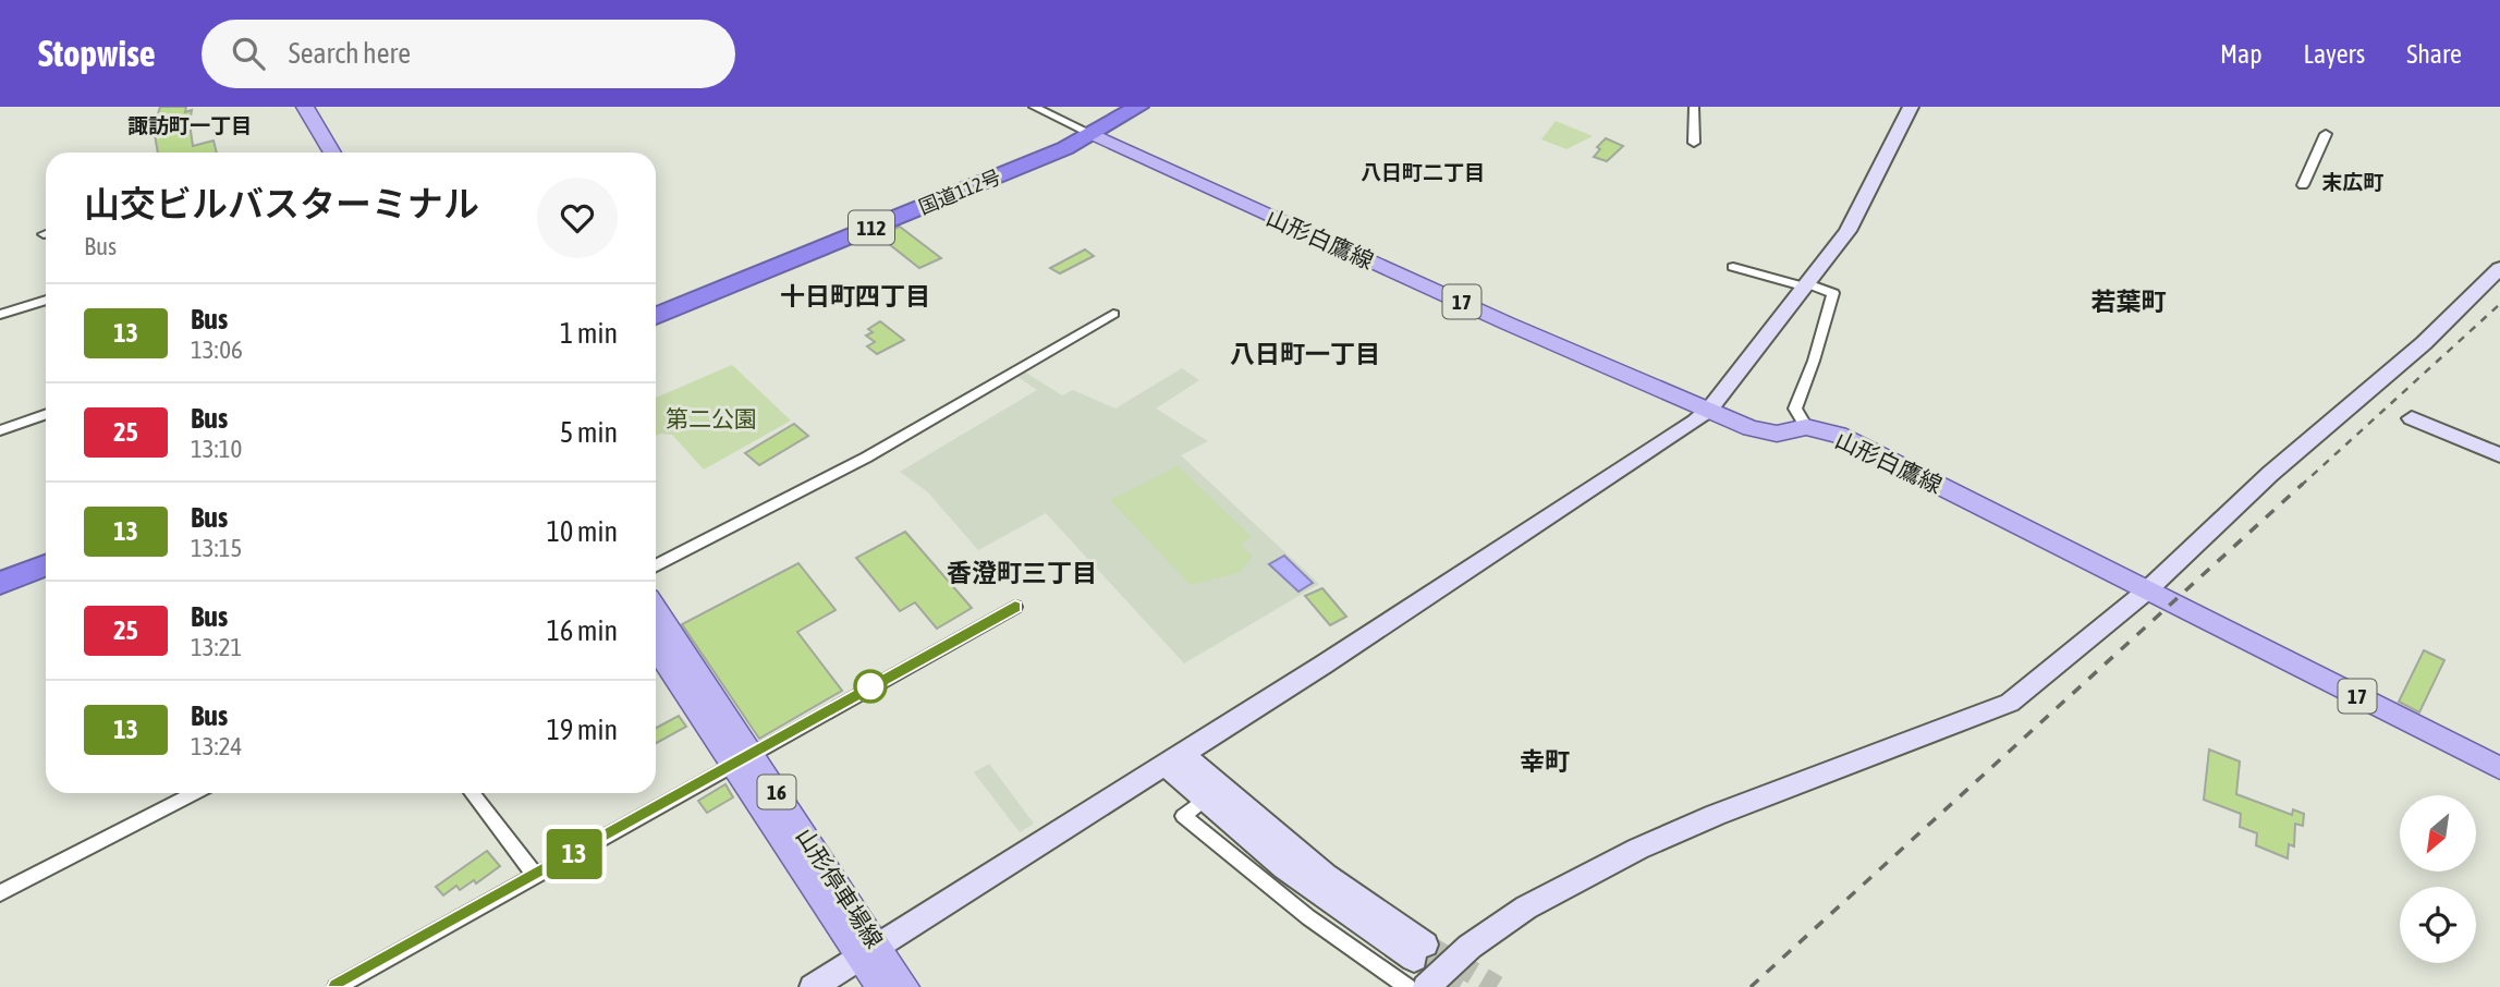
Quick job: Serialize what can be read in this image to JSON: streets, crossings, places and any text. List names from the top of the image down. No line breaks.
{"streets":{"highway":["国道112号","112"],"main road":["山形白鷹線","17","16","山形停車場線"]},"crossings":[["国道112号","山形白鷹線"]],"districts":["諏訪町一丁目","八日町二丁目","末広町","十日町四丁目","若葉町","八日町一丁目","香澄町三丁目","幸町"],"parks":["第二公園"],"lines":["bus line 13"],"north":"bottom left","page":{"header":"Stopwise","search":"Search here","nav":["Map","Layers","Share"],"on_map":"13","heading":["山交ビルバスターミナル","Bus"],"list":[{"mark":"13","name":"Bus","note":"13:06","value":"1 min"},{"mark":"25","name":"Bus","note":"13:10","value":"5 min"},{"mark":"13","name":"Bus","note":"13:15","value":"10 min"},{"mark":"25","name":"Bus","note":"13:21","value":"16 min"},{"mark":"13","name":"Bus","note":"13:24","value":"19 min"}]}}
